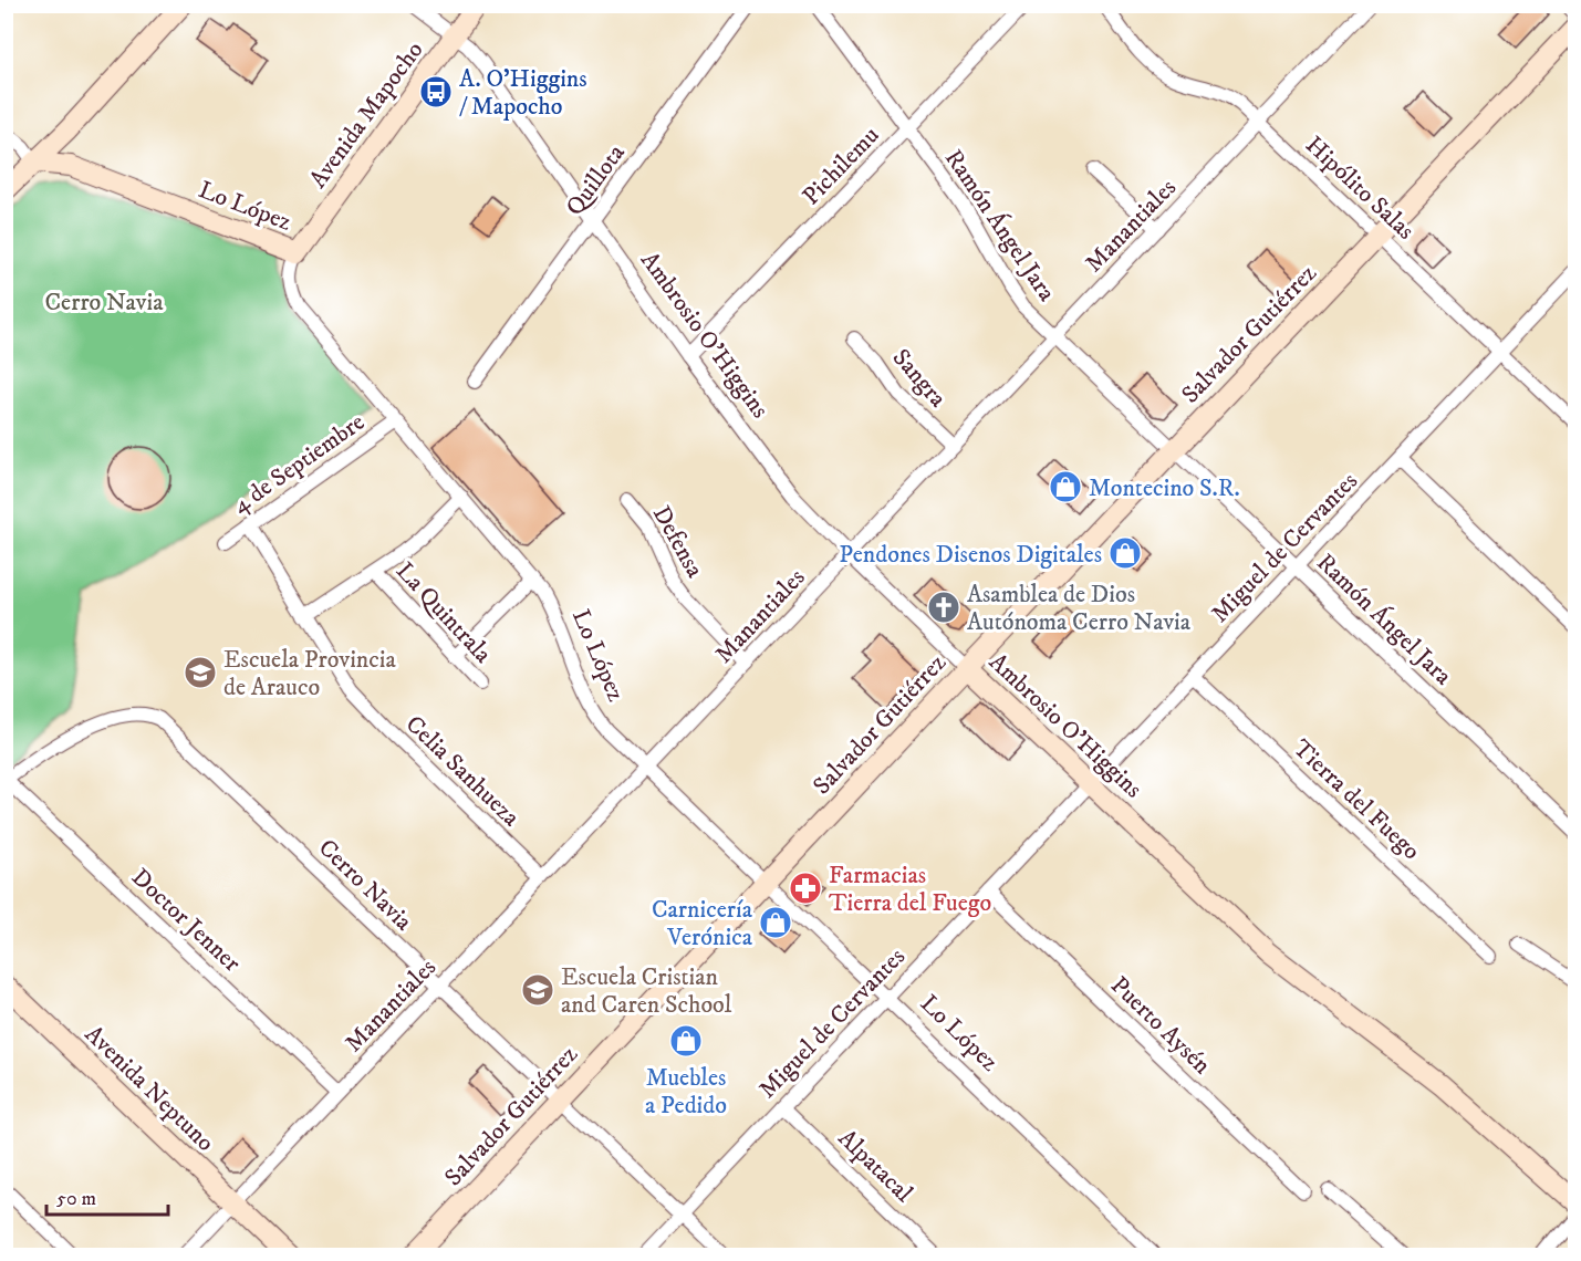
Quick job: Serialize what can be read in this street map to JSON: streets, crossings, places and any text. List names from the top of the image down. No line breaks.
{"streets":{"main road":["Avenida Mapocho","Lo López","Salvador Gutiérrez","Ambrosio O'Higgins","Avenida Neptuno"],"street":["Pichilemu","Quillota","Hipólito Salas","Ramón Ángel Jara","Manantiales","Sangra","4 de Septiembre","Defensa","Miguel de Cervantes","La Quintrala","Celia Sanhueza","Tierra del Fuego","Cerro Navia","Doctor Jenner","Puerto Aysén","Alpatacal"]},"crossings":[["Avenida Mapocho","Lo López"],["Avenida Mapocho","Ambrosio O'Higgins"],["Pichilemu","Ramón Ángel Jara"],["Pichilemu","Ambrosio O'Higgins"],["Quillota","Ambrosio O'Higgins"],["Hipólito Salas","Manantiales"],["Hipólito Salas","Salvador Gutiérrez"],["Hipólito Salas","Miguel de Cervantes"],["Lo López","Manantiales"],["Lo López","Salvador Gutiérrez"],["Lo López","4 de Septiembre"],["Lo López","Miguel de Cervantes"],["Ramón Ángel Jara","Manantiales"],["Ramón Ángel Jara","Salvador Gutiérrez"],["Ramón Ángel Jara","Miguel de Cervantes"],["Manantiales","Ambrosio O'Higgins"],["Manantiales","Sangra"],["Manantiales","Defensa"],["Manantiales","Celia Sanhueza"],["Manantiales","Cerro Navia"],["Manantiales","Doctor Jenner"],["Manantiales","Avenida Neptuno"],["Salvador Gutiérrez","Ambrosio O'Higgins"],["Salvador Gutiérrez","Cerro Navia"],["Ambrosio O'Higgins","Miguel de Cervantes"],["4 de Septiembre","Celia Sanhueza"],["Miguel de Cervantes","Tierra del Fuego"],["Miguel de Cervantes","Cerro Navia"],["Miguel de Cervantes","Puerto Aysén"],["Miguel de Cervantes","Alpatacal"],["Cerro Navia","Doctor Jenner"]],"parks":["Cerro Navia"],"places":{"bus stop":["A. O'Higgins / Mapocho"],"shop":["Montecino S.R.","Pendones Disenos Digitales","Carnicería Verónica","Muebles a Pedido"],"church":["Asamblea de Dios Autónoma Cerro Navia"],"school or university":["Escuela Provincia de Arauco","Escuela Cristian and Caren School"],"pharmacy":["Farmacias Tierra del Fuego"]},"scale_bar":"50 m"}
